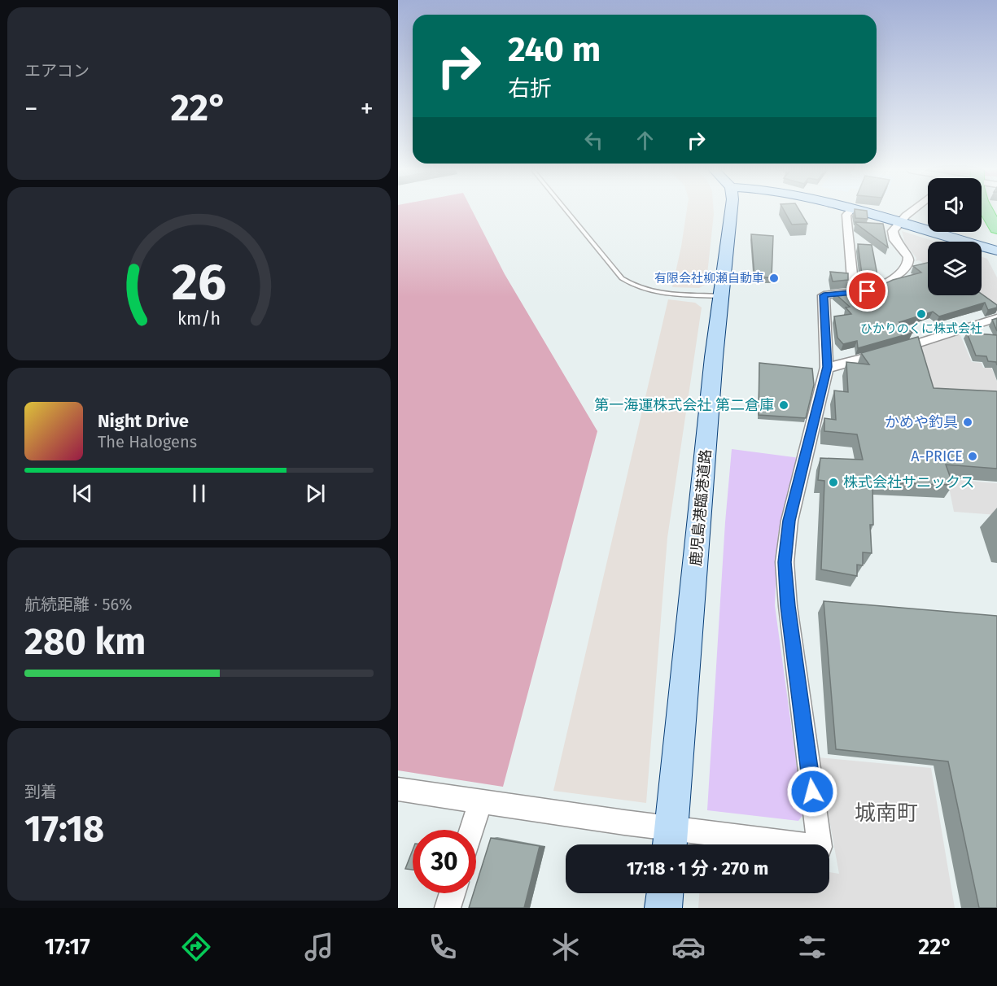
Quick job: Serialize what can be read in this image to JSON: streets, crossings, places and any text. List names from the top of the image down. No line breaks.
{"streets":{"street":["鹿児島港臨港道路"]},"districts":["城南町"],"places":["有限会社柳瀬自動車","ひかりのくに株式会社","第一海運株式会社 第二倉庫","かめや釣具","A-PRICE","株式会社サニックス"],"page":{"tile":["エアコン",["航続距離 · 56%","280 km"],["到着","17:18"]],"turn":["240 m","右折"],"heat":["−","22°","+"],"song":["Night Drive","The Halogens"],"limit":"30","trip":"17:18 · 1 分 · 270 m","tabs":["17:17","22°"],"gauge":["26","km/h"]}}
